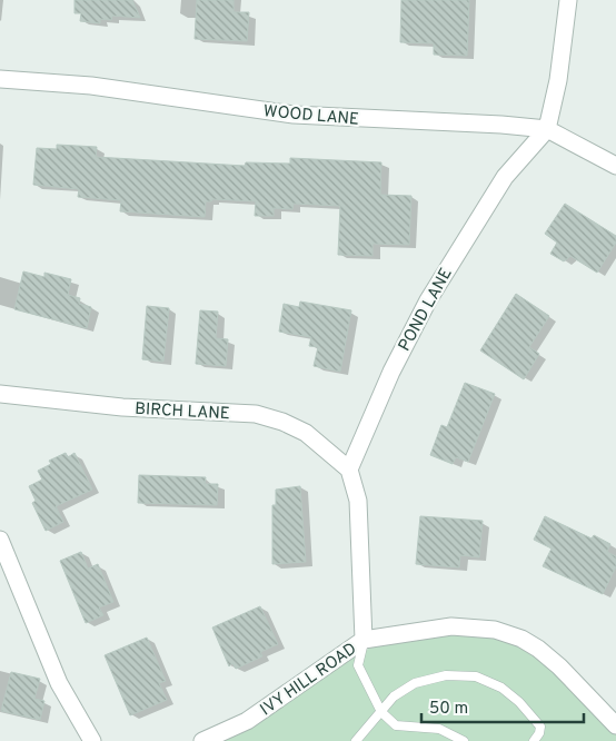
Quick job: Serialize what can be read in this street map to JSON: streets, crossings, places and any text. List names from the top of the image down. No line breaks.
{"streets":{"street":["WOOD LANE","POND LANE","BIRCH LANE","IVY HILL ROAD"]},"crossings":[["WOOD LANE","POND LANE"],["POND LANE","BIRCH LANE"]],"scale_bar":"50 m"}
